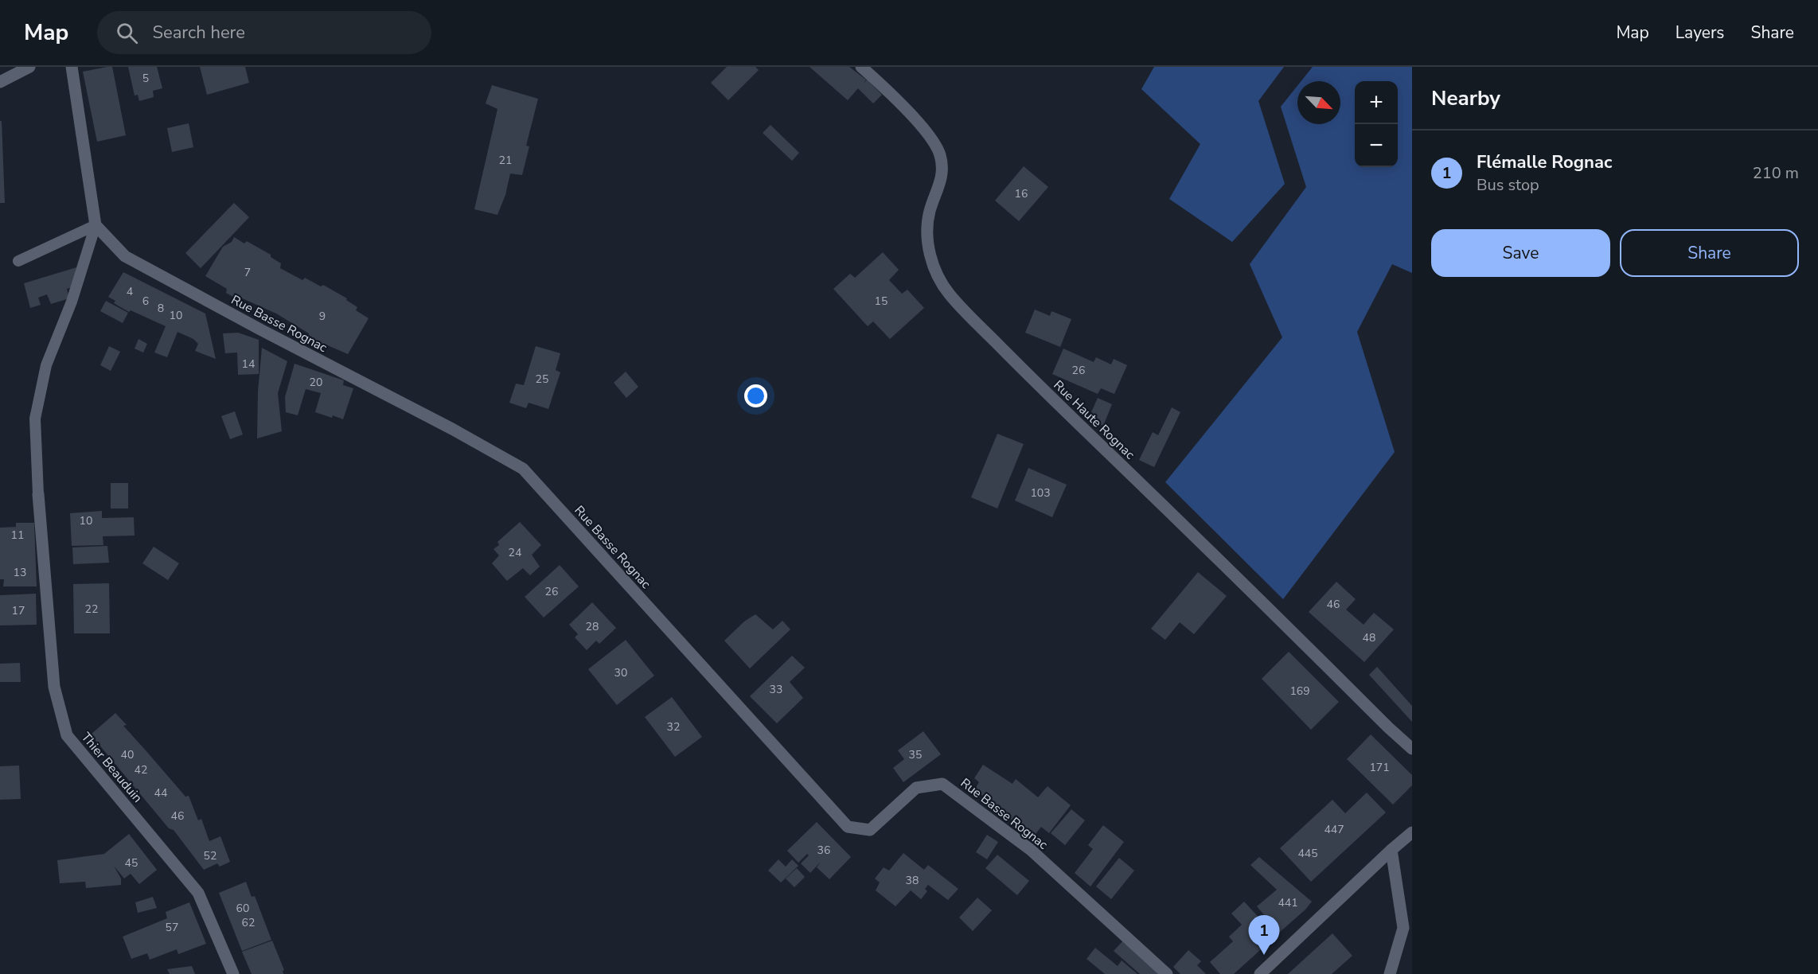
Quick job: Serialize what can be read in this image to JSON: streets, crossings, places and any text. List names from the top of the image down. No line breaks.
{"streets":{"street":["Rue Basse Rognac","Rue Haute Rognac","Thier Beauduin"]},"house_numbers":["5","21","16","7","4","6","15","8","10","9","14","26","25","20","103","10","11","24","13","26","46","22","17","28","48","30","33","169","32","40","35","171","42","44","46","447","36","445","52","45","38","441","60","62","57"],"north":"bottom right","page":{"header":"Map","search":"Search here","nav":["Map","Layers","Share"],"heading":"Nearby","map_buttons":["+","−"],"list":[{"mark":"1","name":"Flémalle Rognac","note":"Bus stop","value":"210 m"}],"buttons":["Save","Share"],"pins":"1"}}
